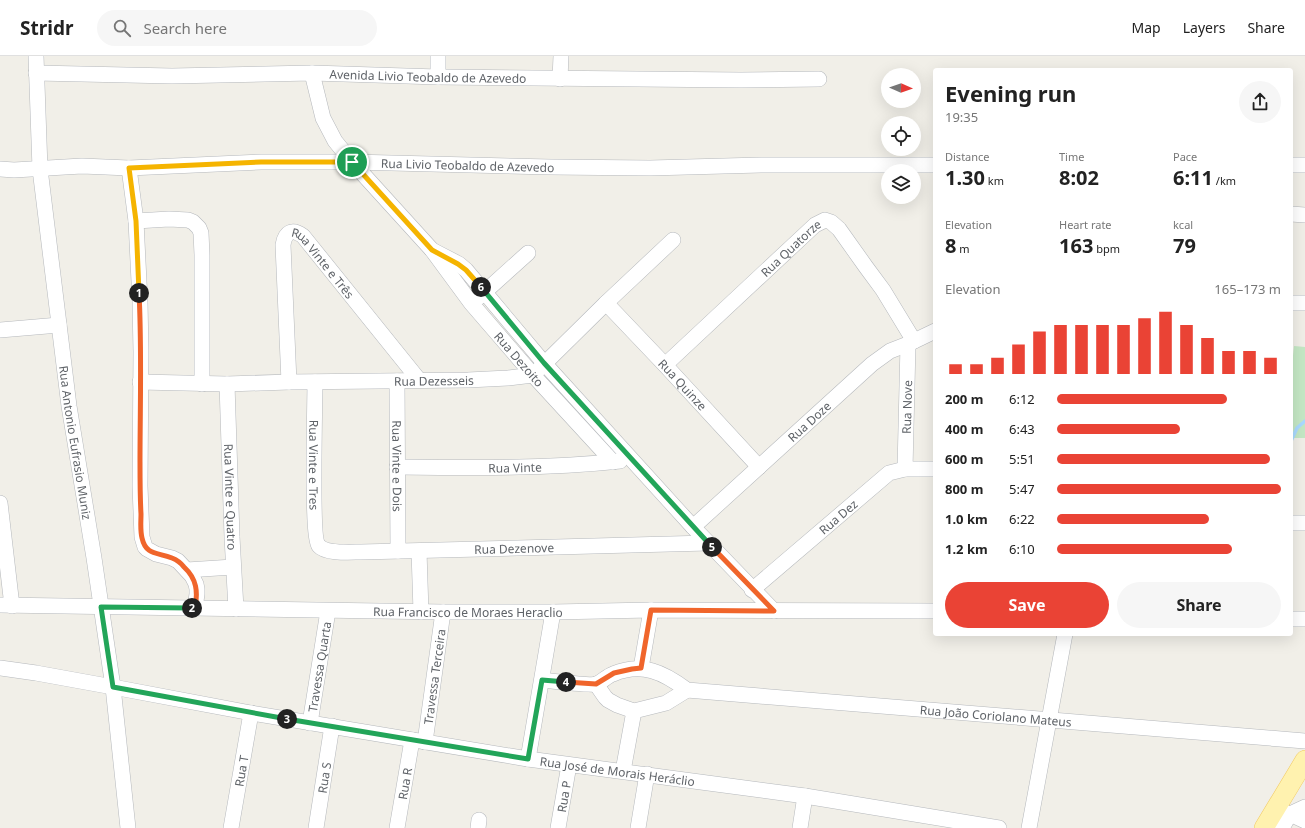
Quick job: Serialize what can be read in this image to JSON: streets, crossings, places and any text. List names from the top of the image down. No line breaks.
{"streets":{"street":["Avenida Livio Teobaldo de Azevedo","Rua Livio Teobaldo de Azevedo","Rua Quatorze","Rua Vinte e Três","Rua Dezoito","Rua Dezesseis","Rua Quinze","Rua Nove","Rua Doze","Rua Antonio Eufrasio Muniz","Rua Vinte e Tres","Rua Vinte e Dois","Rua Vinte","Rua Vinte e Quatro","Rua Dez","Rua Dezenove","Rua Francisco de Moraes Heraclio","Travessa Quarta","Travessa Terceira","Rua João Coriolano Mateus","Rua T","Rua José de Morais Heráclio","Rua S","Rua R","Rua P"]},"crossings":[["Avenida Livio Teobaldo de Azevedo","Rua Dezoito"],["Avenida Livio Teobaldo de Azevedo","Rua Antonio Eufrasio Muniz"],["Rua Livio Teobaldo de Azevedo","Rua Dezoito"],["Rua Livio Teobaldo de Azevedo","Rua Antonio Eufrasio Muniz"],["Rua Quatorze","Rua Quinze"],["Rua Quatorze","Rua Nove"],["Rua Quatorze","Rua Doze"],["Rua Vinte e Três","Rua Dezesseis"],["Rua Dezoito","Rua Dezesseis"],["Rua Dezoito","Rua Doze"],["Rua Dezoito","Rua Vinte"],["Rua Dezoito","Rua Dez"],["Rua Dezoito","Rua Dezenove"],["Rua Dezoito","Rua Francisco de Moraes Heraclio"],["Rua Dezesseis","Rua Vinte e Tres"],["Rua Dezesseis","Rua Vinte e Dois"],["Rua Dezesseis","Rua Vinte e Quatro"],["Rua Quinze","Rua Doze"],["Rua Nove","Rua Doze"],["Rua Nove","Rua Dez"],["Rua Antonio Eufrasio Muniz","Rua Francisco de Moraes Heraclio"],["Rua Antonio Eufrasio Muniz","Rua José de Morais Heráclio"],["Rua Vinte e Tres","Rua Dezenove"],["Rua Vinte e Dois","Rua Vinte"],["Rua Vinte e Dois","Rua Dezenove"],["Rua Vinte e Quatro","Rua Francisco de Moraes Heraclio"],["Rua Francisco de Moraes Heraclio","Travessa Quarta"],["Rua Francisco de Moraes Heraclio","Travessa Terceira"],["Travessa Quarta","Rua José de Morais Heráclio"],["Travessa Terceira","Rua José de Morais Heráclio"],["Travessa Terceira","Rua R"],["Rua T","Rua José de Morais Heráclio"],["Rua José de Morais Heráclio","Rua S"],["Rua José de Morais Heráclio","Rua R"],["Rua José de Morais Heráclio","Rua P"]],"north":"right","page":{"header":"Stridr","search":"Search here","nav":["Map","Layers","Share"],"heading":["Evening run","19:35"],"stats":[["Distance","1.30 km"],["Time","8:02"],["Pace","6:11 /km"],["Elevation","8 m"],["Heart rate","163 bpm"],["kcal","79"]],"chart":["Elevation","165–173 m"],"pins":["6","1","5","2","4","3"],"list":[{"name":"200 m","note":"6:12"},{"name":"400 m","note":"6:43"},{"name":"600 m","note":"5:51"},{"name":"800 m","note":"5:47"},{"name":"1.0 km","note":"6:22"},{"name":"1.2 km","note":"6:10"}],"buttons":["Save","Share"]}}
